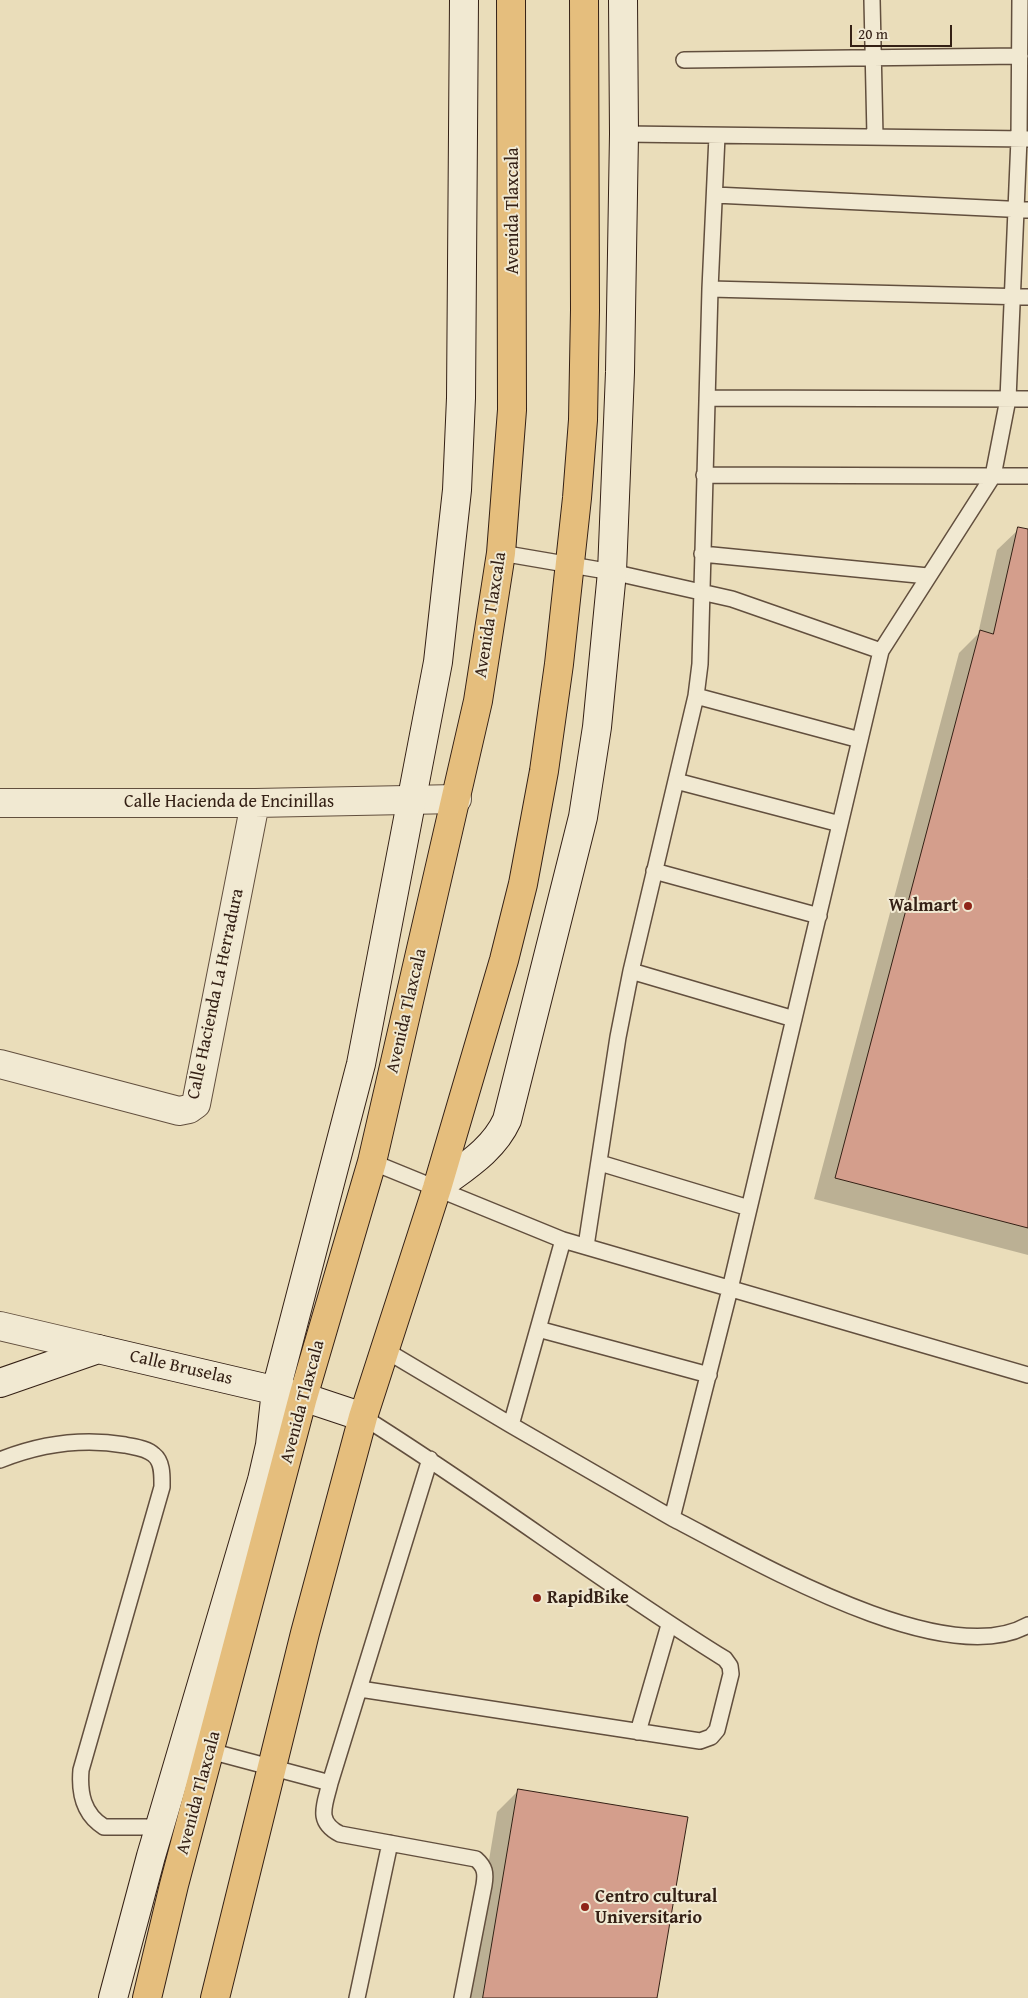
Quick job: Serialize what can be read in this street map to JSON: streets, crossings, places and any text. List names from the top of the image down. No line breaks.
{"streets":{"main road":["Avenida Tlaxcala"],"street":["Calle Hacienda de Encinillas","Calle Hacienda La Herradura","Calle Bruselas"]},"crossings":[["Avenida Tlaxcala","Calle Hacienda de Encinillas"],["Avenida Tlaxcala","Calle Bruselas"],["Calle Hacienda de Encinillas","Calle Hacienda La Herradura"]],"places":["Walmart","RapidBike","Centro cultural Universitario"],"scale_bar":"20 m"}
